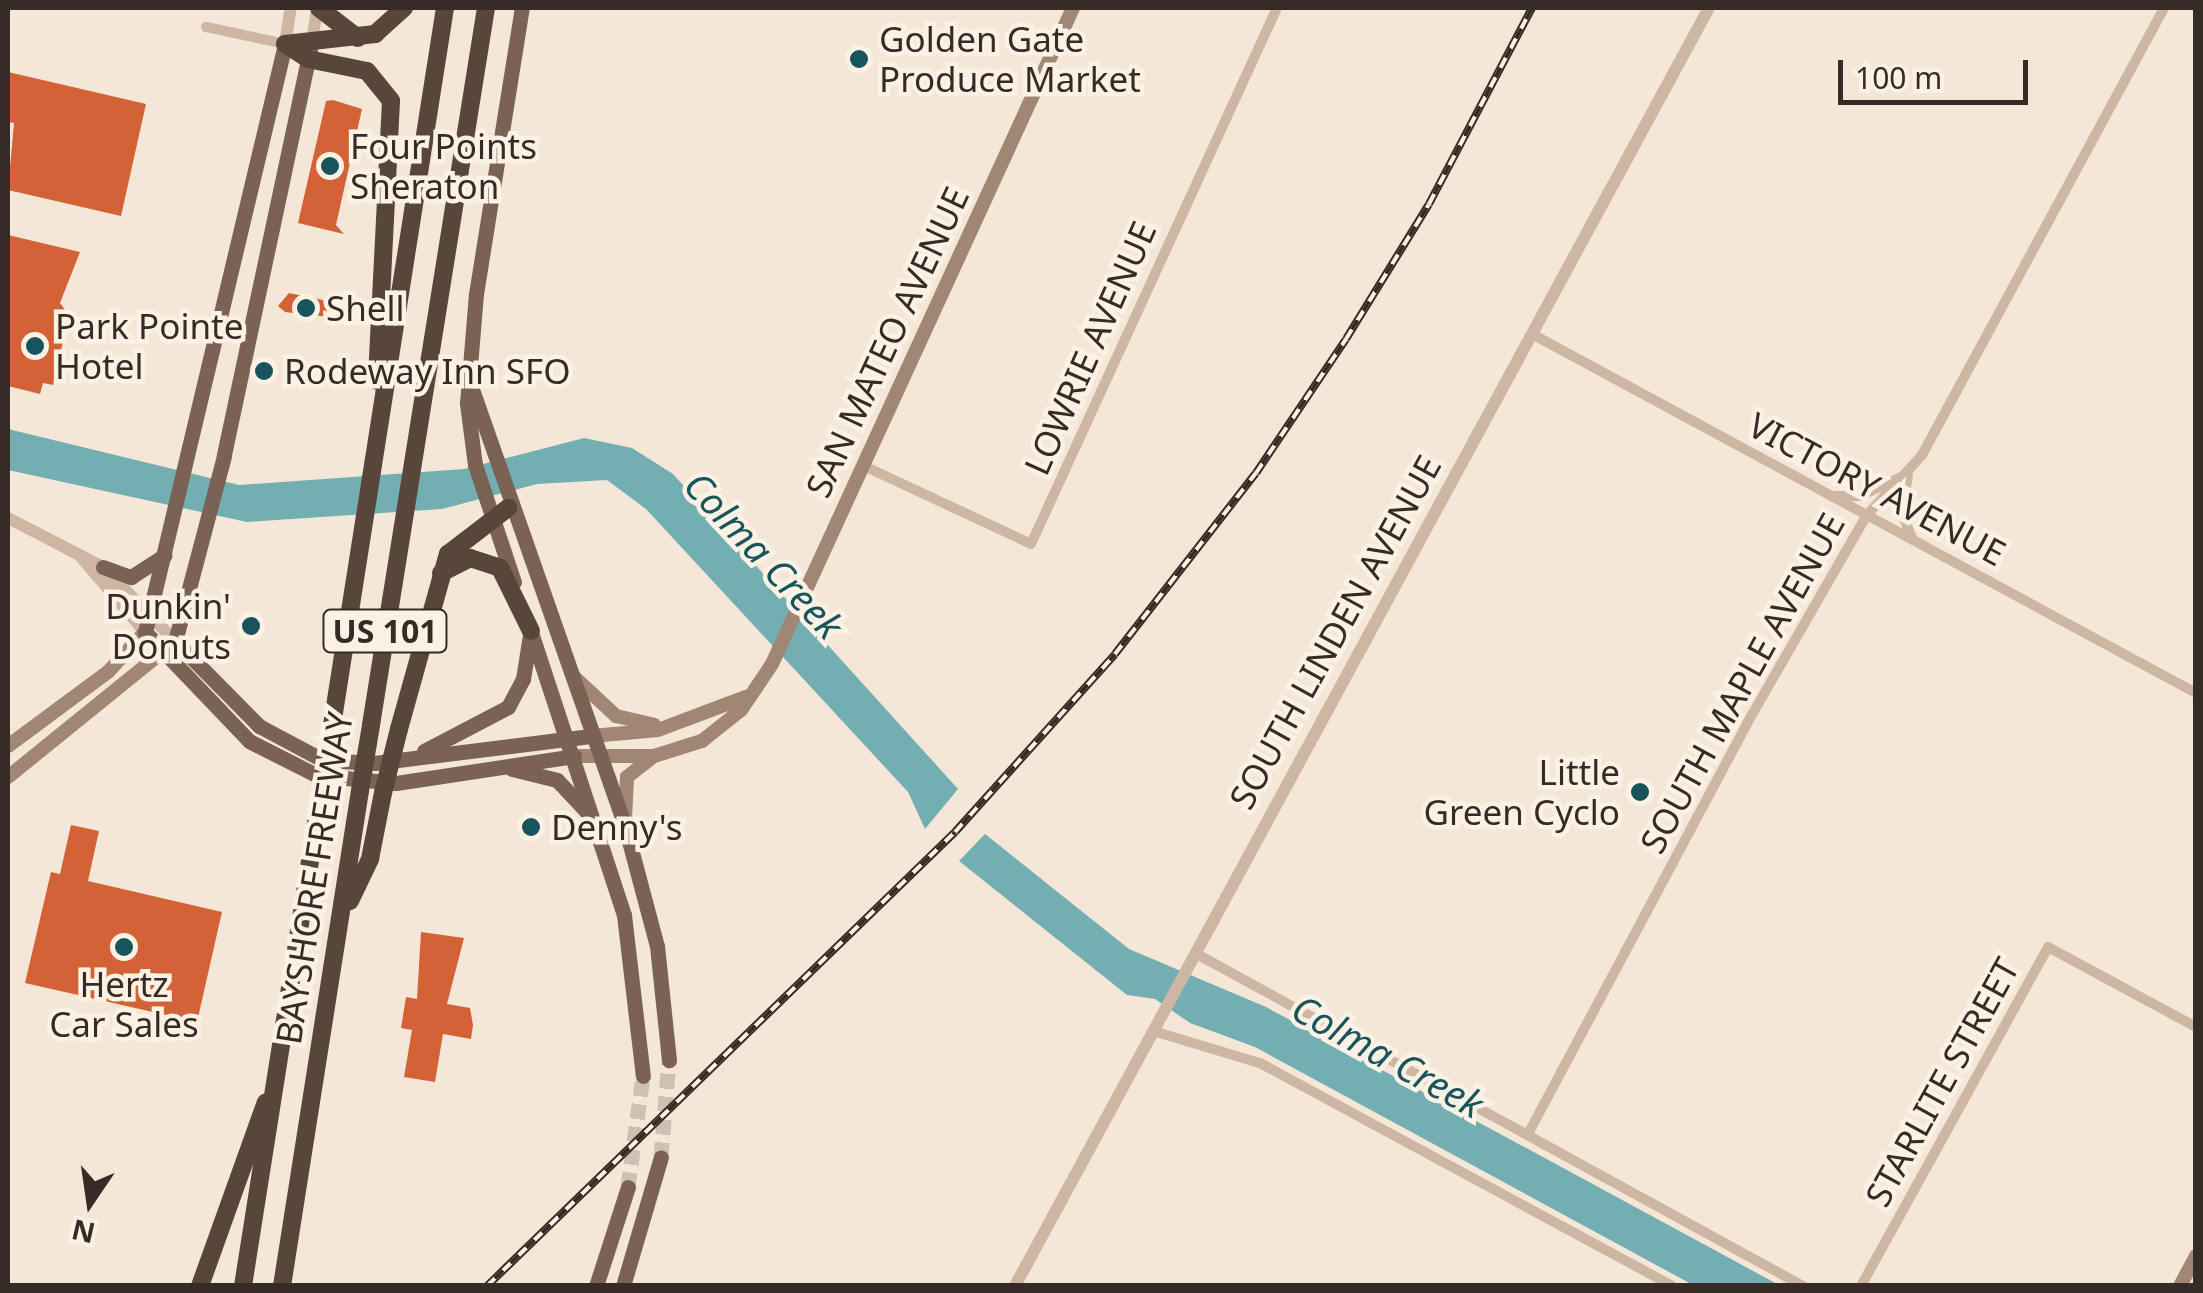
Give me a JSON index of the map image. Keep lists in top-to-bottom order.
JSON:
{
  "streets": {
    "highway": ["US 101", "BAYSHORE FREEWAY"],
    "main road": ["SAN MATEO AVENUE"],
    "street": [
      "LOWRIE AVENUE",
      "VICTORY AVENUE",
      "SOUTH LINDEN AVENUE",
      "SOUTH MAPLE AVENUE",
      "STARLITE STREET"
    ]
  },
  "crossings": [
    ["SAN MATEO AVENUE", "LOWRIE AVENUE"],
    ["VICTORY AVENUE", "SOUTH LINDEN AVENUE"],
    ["VICTORY AVENUE", "SOUTH MAPLE AVENUE"]
  ],
  "water": ["Colma Creek"],
  "places": [
    "Golden Gate Produce Market",
    "Four Points Sheraton",
    "Shell",
    "Park Pointe Hotel",
    "Rodeway Inn SFO",
    "Dunkin' Donuts",
    "Little Green Cyclo",
    "Denny's",
    "Hertz Car Sales"
  ],
  "scale_bar": "100 m",
  "north": "bottom"
}
